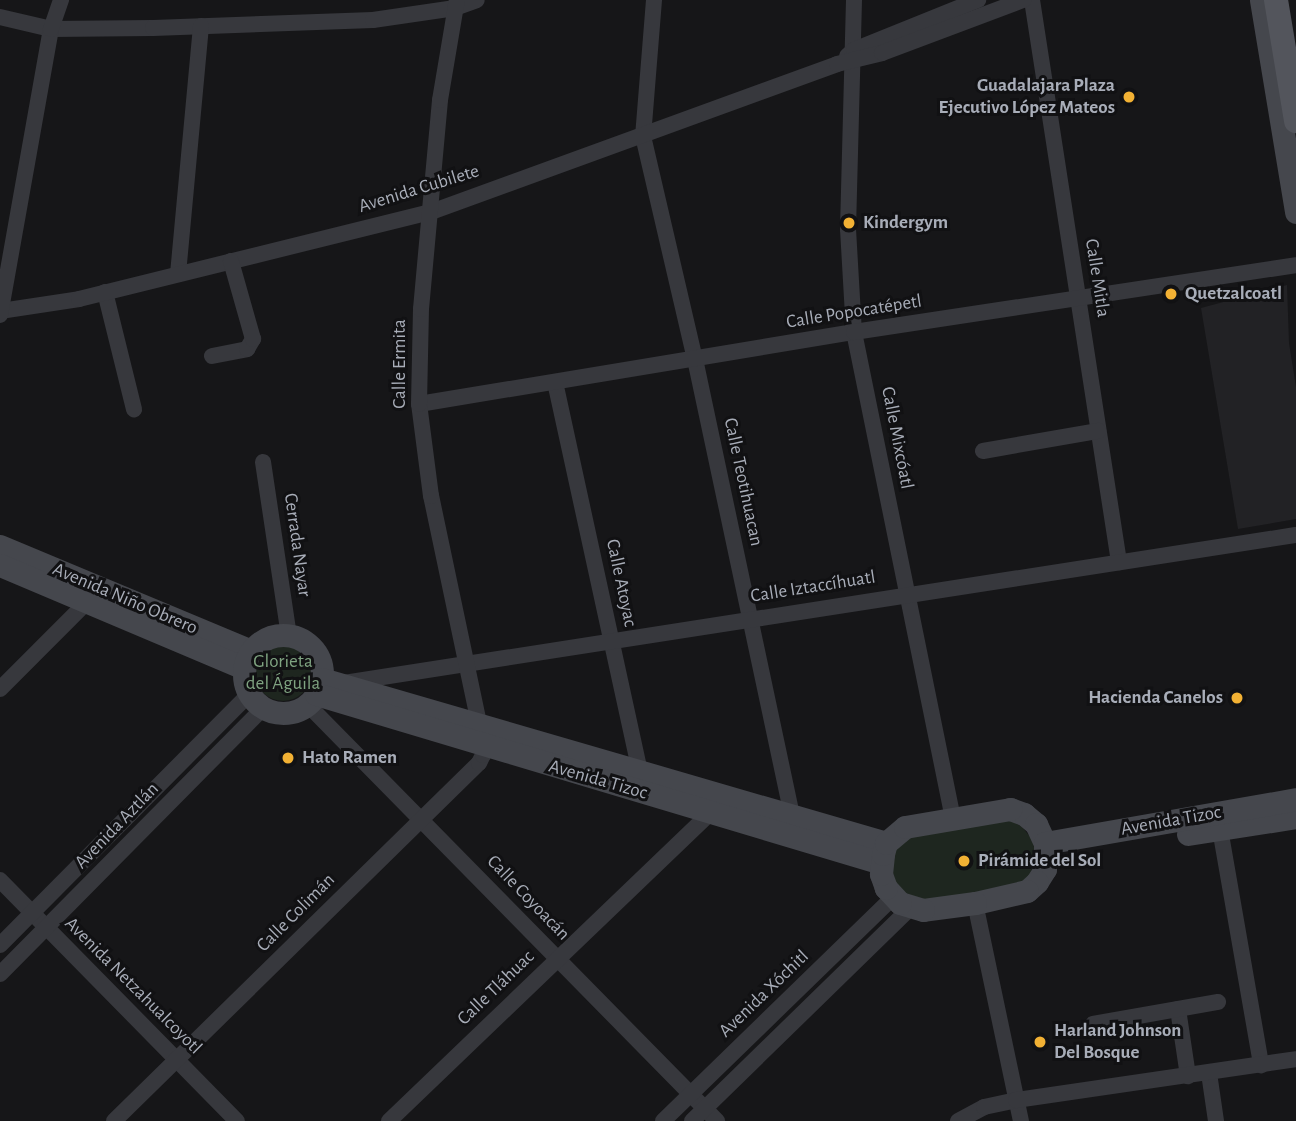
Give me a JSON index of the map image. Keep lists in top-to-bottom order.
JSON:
{
  "streets": {
    "main road": ["Avenida Niño Obrero", "Avenida Tizoc"],
    "street": [
      "Avenida Cubilete",
      "Calle Mitla",
      "Calle Popocatépetl",
      "Calle Ermita",
      "Calle Mixcóatl",
      "Calle Teotihuacan",
      "Cerrada Nayar",
      "Calle Atoyac",
      "Calle Iztaccíhuatl",
      "Avenida Aztlán",
      "Calle Coyoacán",
      "Calle Colimán",
      "Avenida Netzahualcoyotl",
      "Calle Tláhuac",
      "Avenida Xóchitl"
    ]
  },
  "crossings": [
    ["Avenida Cubilete", "Calle Ermita"],
    ["Avenida Cubilete", "Calle Mixcóatl"],
    ["Avenida Cubilete", "Calle Teotihuacan"],
    ["Calle Mitla", "Calle Popocatépetl"],
    ["Calle Mitla", "Calle Iztaccíhuatl"],
    ["Calle Popocatépetl", "Calle Ermita"],
    ["Calle Popocatépetl", "Calle Mixcóatl"],
    ["Calle Popocatépetl", "Calle Teotihuacan"],
    ["Calle Popocatépetl", "Calle Atoyac"],
    ["Calle Ermita", "Calle Iztaccíhuatl"],
    ["Calle Ermita", "Avenida Tizoc"],
    ["Calle Mixcóatl", "Calle Iztaccíhuatl"],
    ["Calle Teotihuacan", "Calle Iztaccíhuatl"],
    ["Calle Teotihuacan", "Avenida Tizoc"],
    ["Cerrada Nayar", "Calle Iztaccíhuatl"],
    ["Cerrada Nayar", "Avenida Niño Obrero"],
    ["Cerrada Nayar", "Avenida Tizoc"],
    ["Cerrada Nayar", "Avenida Aztlán"],
    ["Cerrada Nayar", "Calle Coyoacán"],
    ["Calle Atoyac", "Calle Iztaccíhuatl"],
    ["Calle Atoyac", "Avenida Tizoc"],
    ["Calle Iztaccíhuatl", "Avenida Niño Obrero"],
    ["Calle Iztaccíhuatl", "Avenida Tizoc"],
    ["Calle Iztaccíhuatl", "Avenida Aztlán"],
    ["Calle Iztaccíhuatl", "Calle Coyoacán"],
    ["Avenida Niño Obrero", "Avenida Tizoc"],
    ["Avenida Niño Obrero", "Avenida Aztlán"],
    ["Avenida Niño Obrero", "Calle Coyoacán"],
    ["Avenida Tizoc", "Avenida Aztlán"],
    ["Avenida Tizoc", "Calle Coyoacán"],
    ["Avenida Tizoc", "Calle Colimán"],
    ["Avenida Tizoc", "Calle Tláhuac"],
    ["Avenida Aztlán", "Calle Coyoacán"],
    ["Avenida Aztlán", "Avenida Netzahualcoyotl"],
    ["Calle Coyoacán", "Calle Colimán"],
    ["Calle Coyoacán", "Calle Tláhuac"],
    ["Calle Coyoacán", "Avenida Xóchitl"],
    ["Calle Colimán", "Avenida Netzahualcoyotl"]
  ],
  "parks": ["Glorieta del Águila"],
  "places": [
    "Guadalajara Plaza Ejecutivo López Mateos",
    "Kindergym",
    "Quetzalcoatl",
    "Hacienda Canelos",
    "Hato Ramen",
    "Pirámide del Sol",
    "Harland Johnson Del Bosque"
  ]
}
